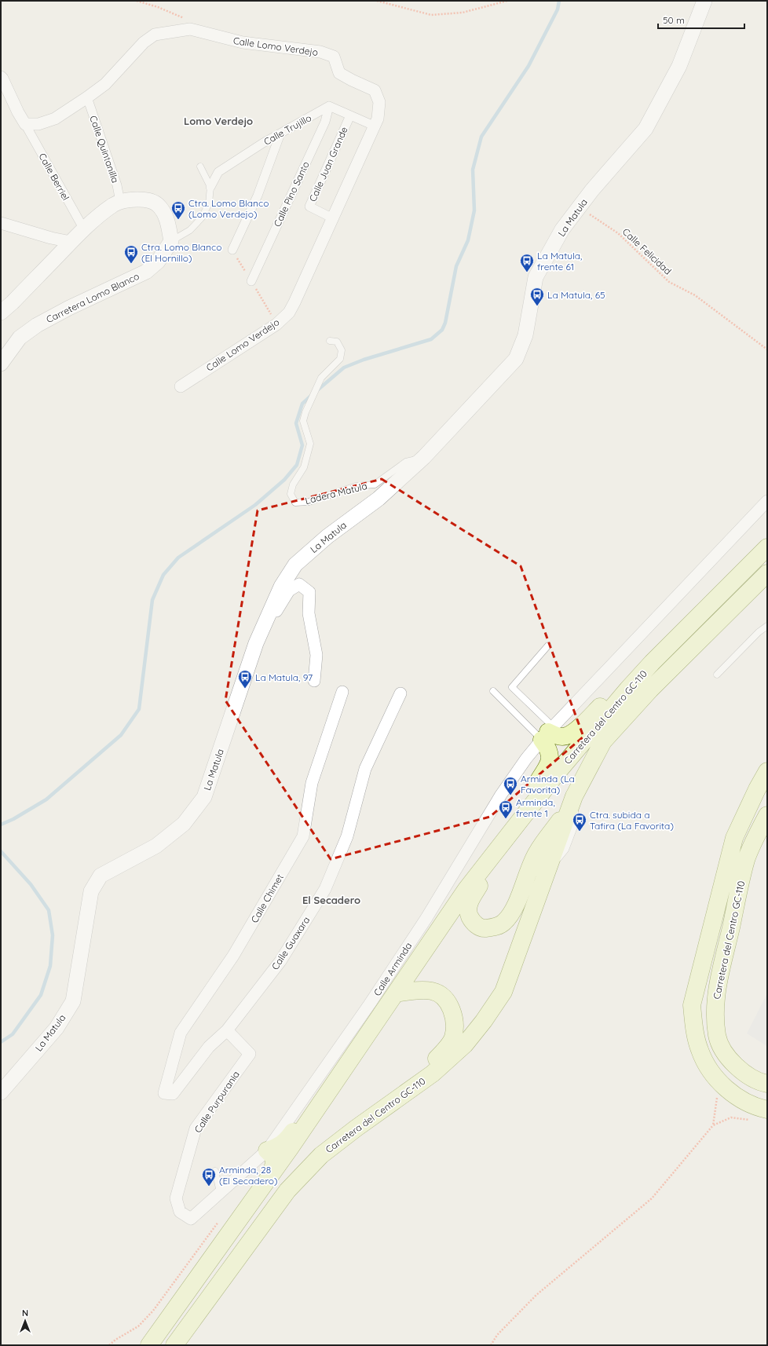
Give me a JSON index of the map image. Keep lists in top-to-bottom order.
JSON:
{
  "streets": {
    "main road": ["Carretera del Centro GC-110"],
    "street": [
      "Calle Lomo Verdejo",
      "Calle Trujillo",
      "Calle Quintanilla",
      "Calle Juan Grande",
      "Calle Berriel",
      "Calle Pino Santo",
      "La Matula",
      "Carretera Lomo Blanco",
      "Calle Chimet",
      "Calle Guaxara",
      "Calle Arminda",
      "Calle Purpurania"
    ],
    "lane": ["Ladera Matula"],
    "path": ["Calle Felicidad"]
  },
  "crossings": [
    ["Calle Lomo Verdejo", "Calle Quintanilla"],
    ["Calle Lomo Verdejo", "Calle Juan Grande"],
    ["Calle Lomo Verdejo", "Calle Berriel"],
    ["Calle Trujillo", "Calle Pino Santo"],
    ["Calle Trujillo", "Carretera Lomo Blanco"],
    ["La Matula", "Calle Felicidad"],
    ["La Matula", "Ladera Matula"],
    ["Calle Chimet", "Calle Guaxara"],
    ["Calle Guaxara", "Calle Purpurania"],
    ["Calle Arminda", "Calle Purpurania"]
  ],
  "districts": ["Lomo Verdejo", "El Secadero"],
  "places": {
    "bus stop": [
      "Ctra. Lomo Blanco (Lomo Verdejo)",
      "Ctra. Lomo Blanco (El Hornillo)",
      "La Matula, frente 61",
      "La Matula, 65",
      "La Matula, 97",
      "Arminda (La Favorita)",
      "Arminda, frente 1",
      "Ctra. subida a Tafira (La Favorita)",
      "Arminda, 28 (El Secadero)"
    ]
  },
  "scale_bar": "50 m",
  "north": "top"
}
